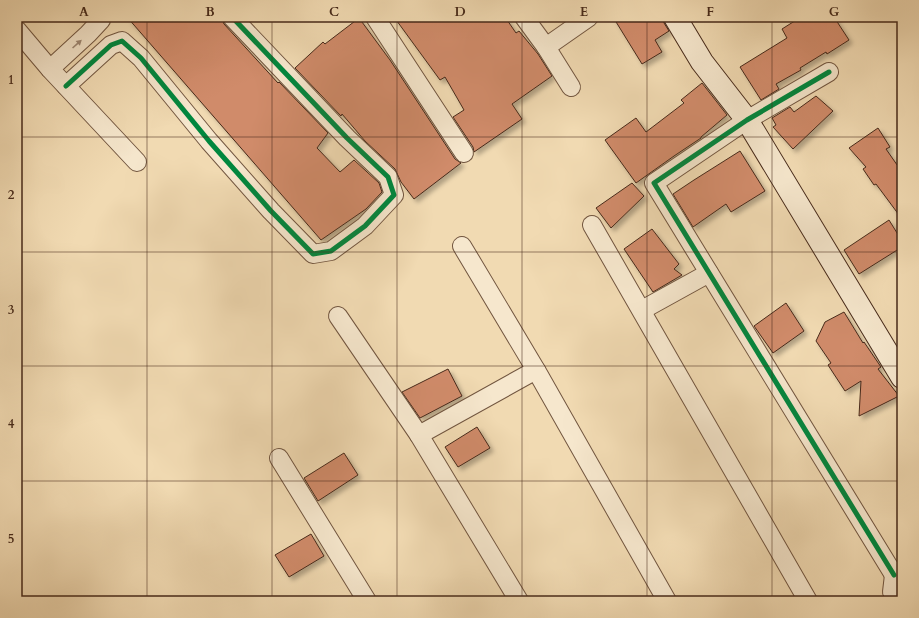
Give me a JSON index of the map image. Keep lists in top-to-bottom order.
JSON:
{
  "grid": {
    "columns": [
      "A",
      "B",
      "C",
      "D",
      "E",
      "F",
      "G"
    ],
    "rows": [
      "1",
      "2",
      "3",
      "4",
      "5"
    ]
  }
}
